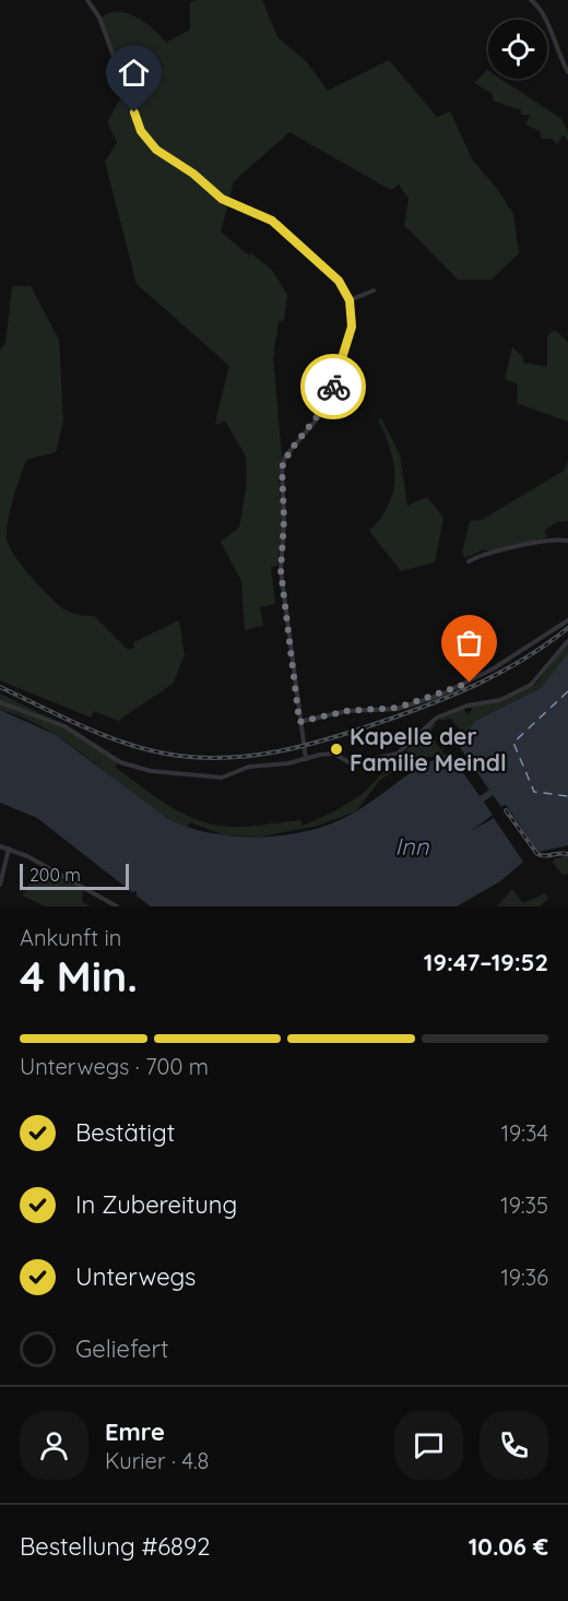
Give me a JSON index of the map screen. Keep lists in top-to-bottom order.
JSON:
{
  "water": ["Inn"],
  "places": ["Kapelle der Familie Meindl"],
  "scale_bar": "200 m",
  "page": {
    "scale": "200 m",
    "heading": ["4 Min.", "Ankunft in", "19:47–19:52"],
    "panel": [
      "Emre",
      "Kurier · 4.8",
      "Bestellung #6892",
      "10.06 €"
    ],
    "bar": "Unterwegs · 700 m",
    "list": [
      ["Bestätigt", "19:34"],
      ["In Zubereitung", "19:35"],
      ["Unterwegs", "19:36"],
      "Geliefert"
    ]
  }
}
